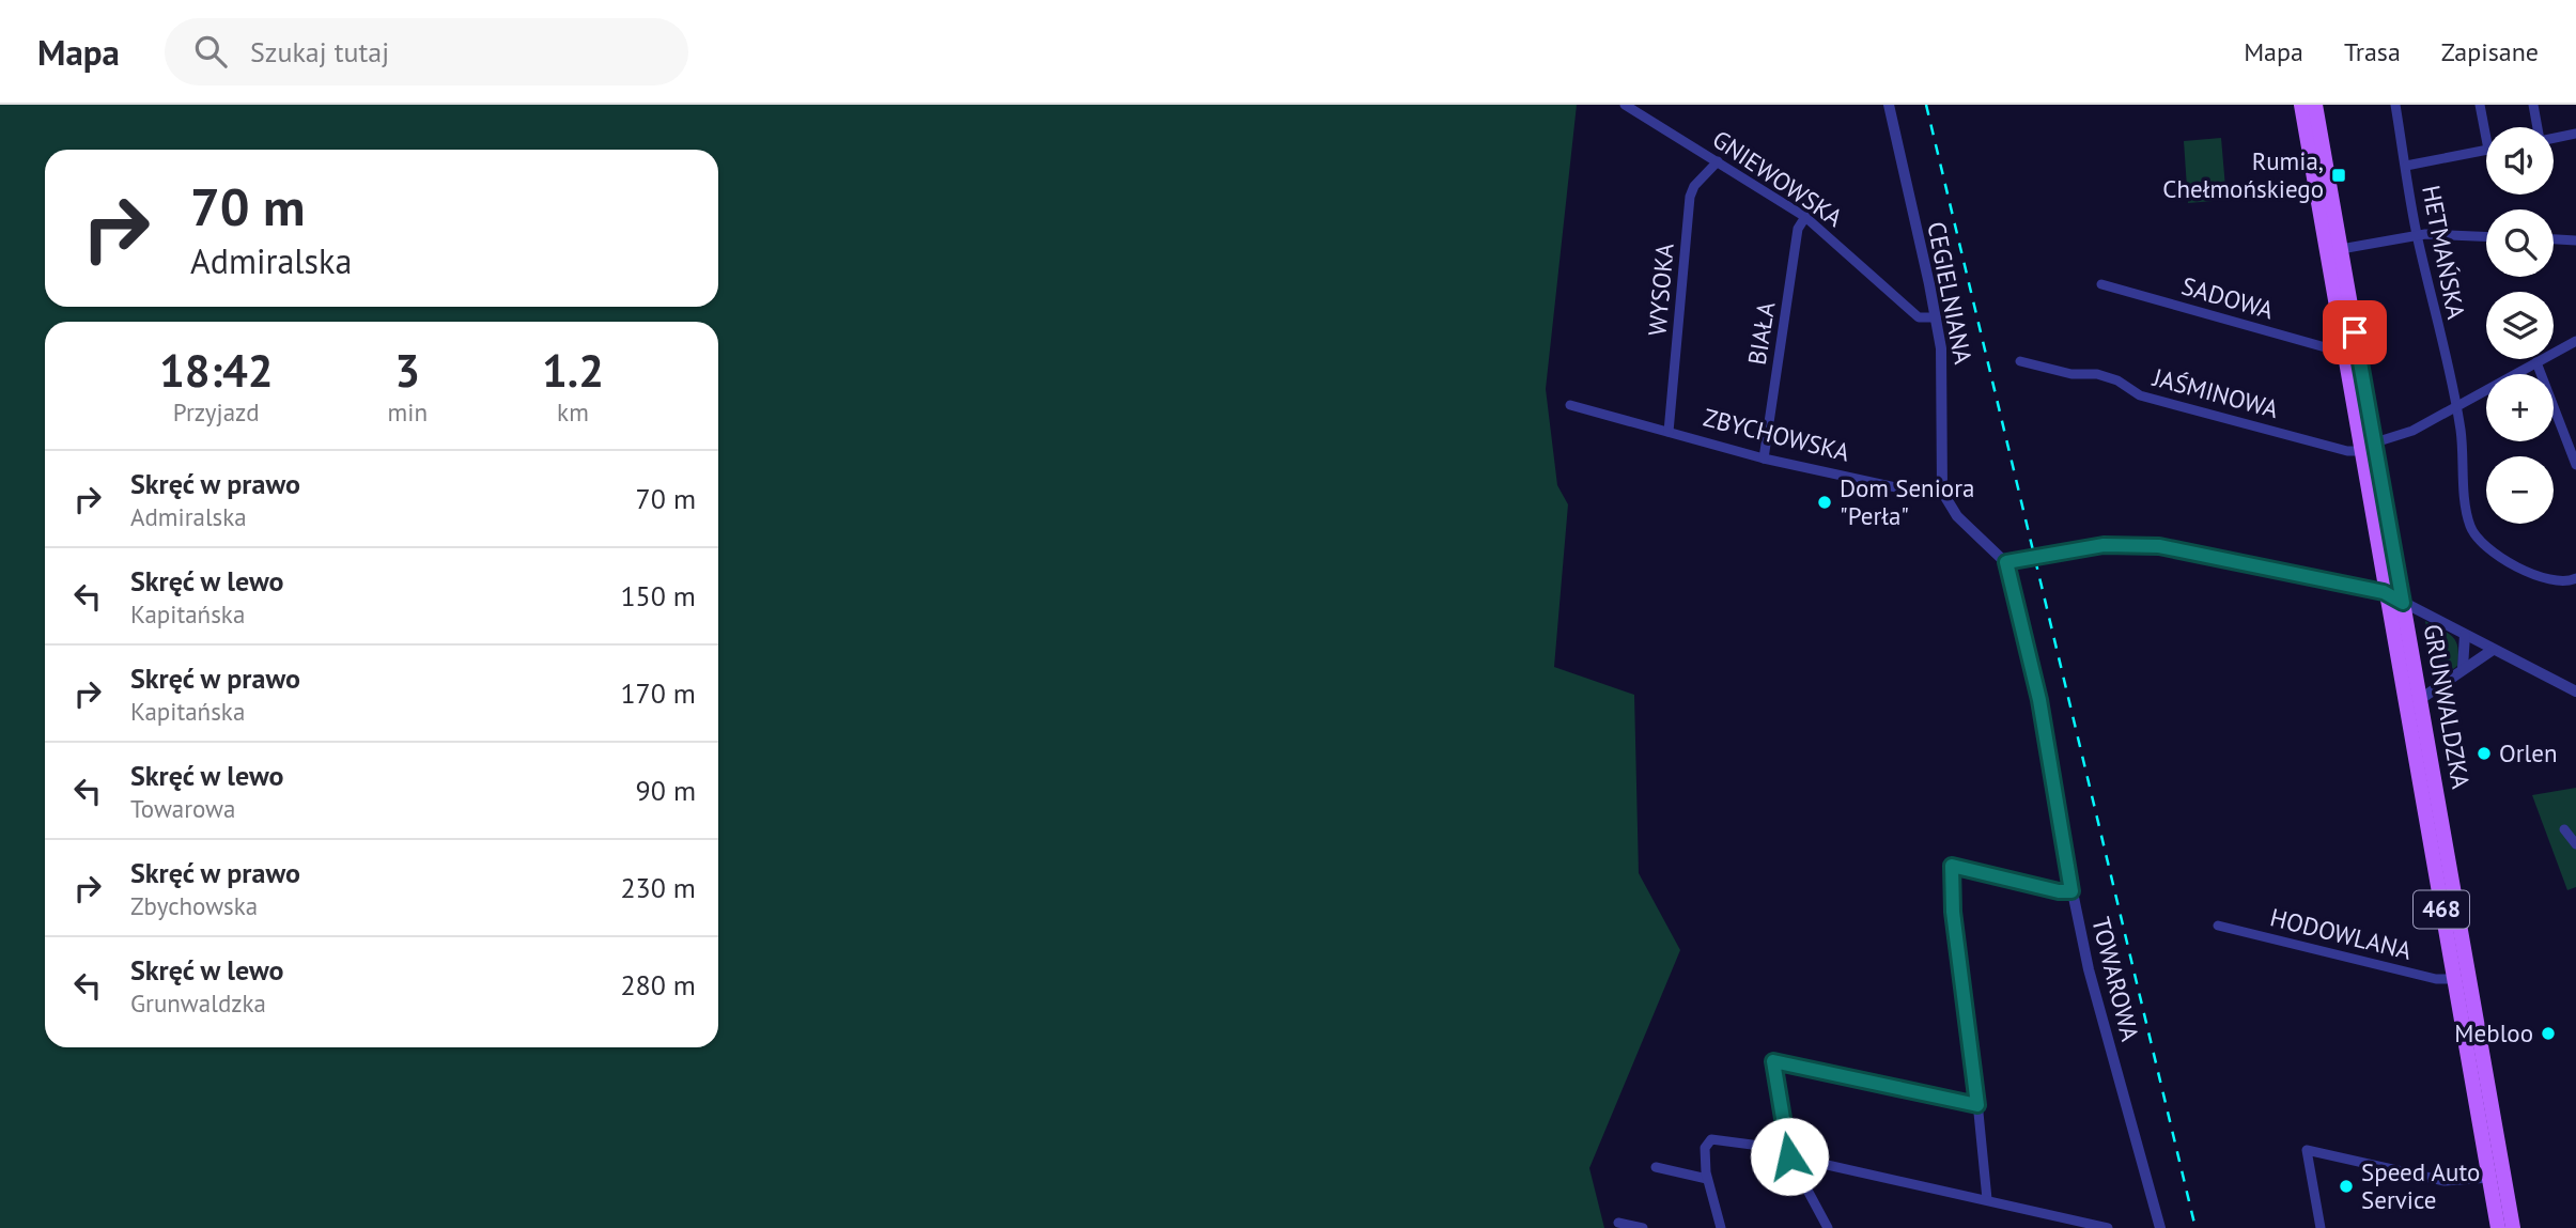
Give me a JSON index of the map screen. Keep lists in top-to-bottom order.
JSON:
{
  "streets": {
    "main road": ["GRUNWALDZKA", "468"],
    "street": [
      "GNIEWOWSKA",
      "HETMAŃSKA",
      "WYSOKA",
      "CEGIELNIANA",
      "SADOWA",
      "BIAŁA",
      "JAŚMINOWA",
      "ZBYCHOWSKA",
      "HODOWLANA",
      "TOWAROWA"
    ]
  },
  "crossings": [
    ["GNIEWOWSKA", "WYSOKA"],
    ["GNIEWOWSKA", "CEGIELNIANA"],
    ["GNIEWOWSKA", "BIAŁA"],
    ["WYSOKA", "ZBYCHOWSKA"],
    ["CEGIELNIANA", "ZBYCHOWSKA"],
    ["SADOWA", "GRUNWALDZKA"],
    ["BIAŁA", "ZBYCHOWSKA"],
    ["JAŚMINOWA", "GRUNWALDZKA"],
    ["GRUNWALDZKA", "HODOWLANA"]
  ],
  "places": {
    "transit": ["Rumia, Chełmońskiego"],
    "other": [
      "Dom Seniora \"Perła\"",
      "Orlen",
      "Mebloo",
      "Speed Auto Service"
    ]
  },
  "page": {
    "header": "Mapa",
    "search": "Szukaj tutaj",
    "nav": ["Mapa", "Trasa", "Zapisane"],
    "map_buttons": ["+", "−"],
    "turn": ["70 m", "Admiralska"],
    "eta": [
      "18:42",
      "Przyjazd",
      "3",
      "min",
      "1.2",
      "km"
    ],
    "list": [
      {
        "name": "Skręć w prawo",
        "note": "Admiralska",
        "value": "70 m"
      },
      {
        "name": "Skręć w lewo",
        "note": "Kapitańska",
        "value": "150 m"
      },
      {
        "name": "Skręć w prawo",
        "note": "Kapitańska",
        "value": "170 m"
      },
      {
        "name": "Skręć w lewo",
        "note": "Towarowa",
        "value": "90 m"
      },
      {
        "name": "Skręć w prawo",
        "note": "Zbychowska",
        "value": "230 m"
      },
      {
        "name": "Skręć w lewo",
        "note": "Grunwaldzka",
        "value": "280 m"
      }
    ]
  }
}
